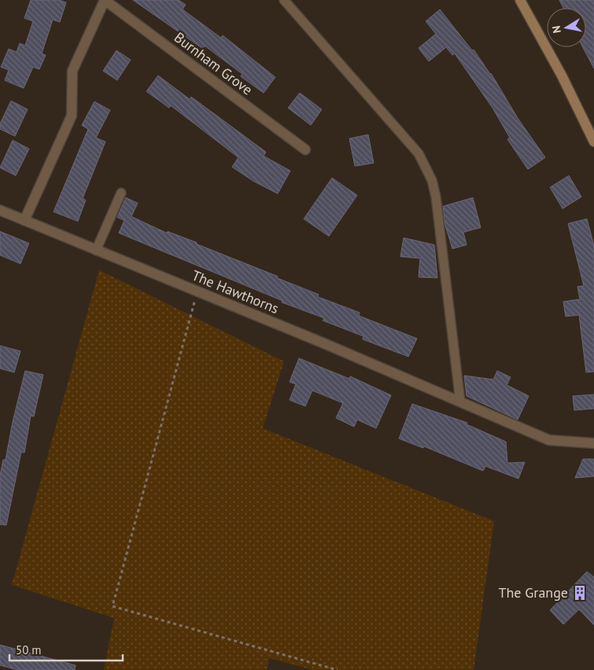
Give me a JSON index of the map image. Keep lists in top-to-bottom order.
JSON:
{
  "streets": {
    "street": ["Burnham Grove", "The Hawthorns"]
  },
  "places": {
    "building": ["The Grange"]
  },
  "scale_bar": "50 m",
  "north": "left"
}
